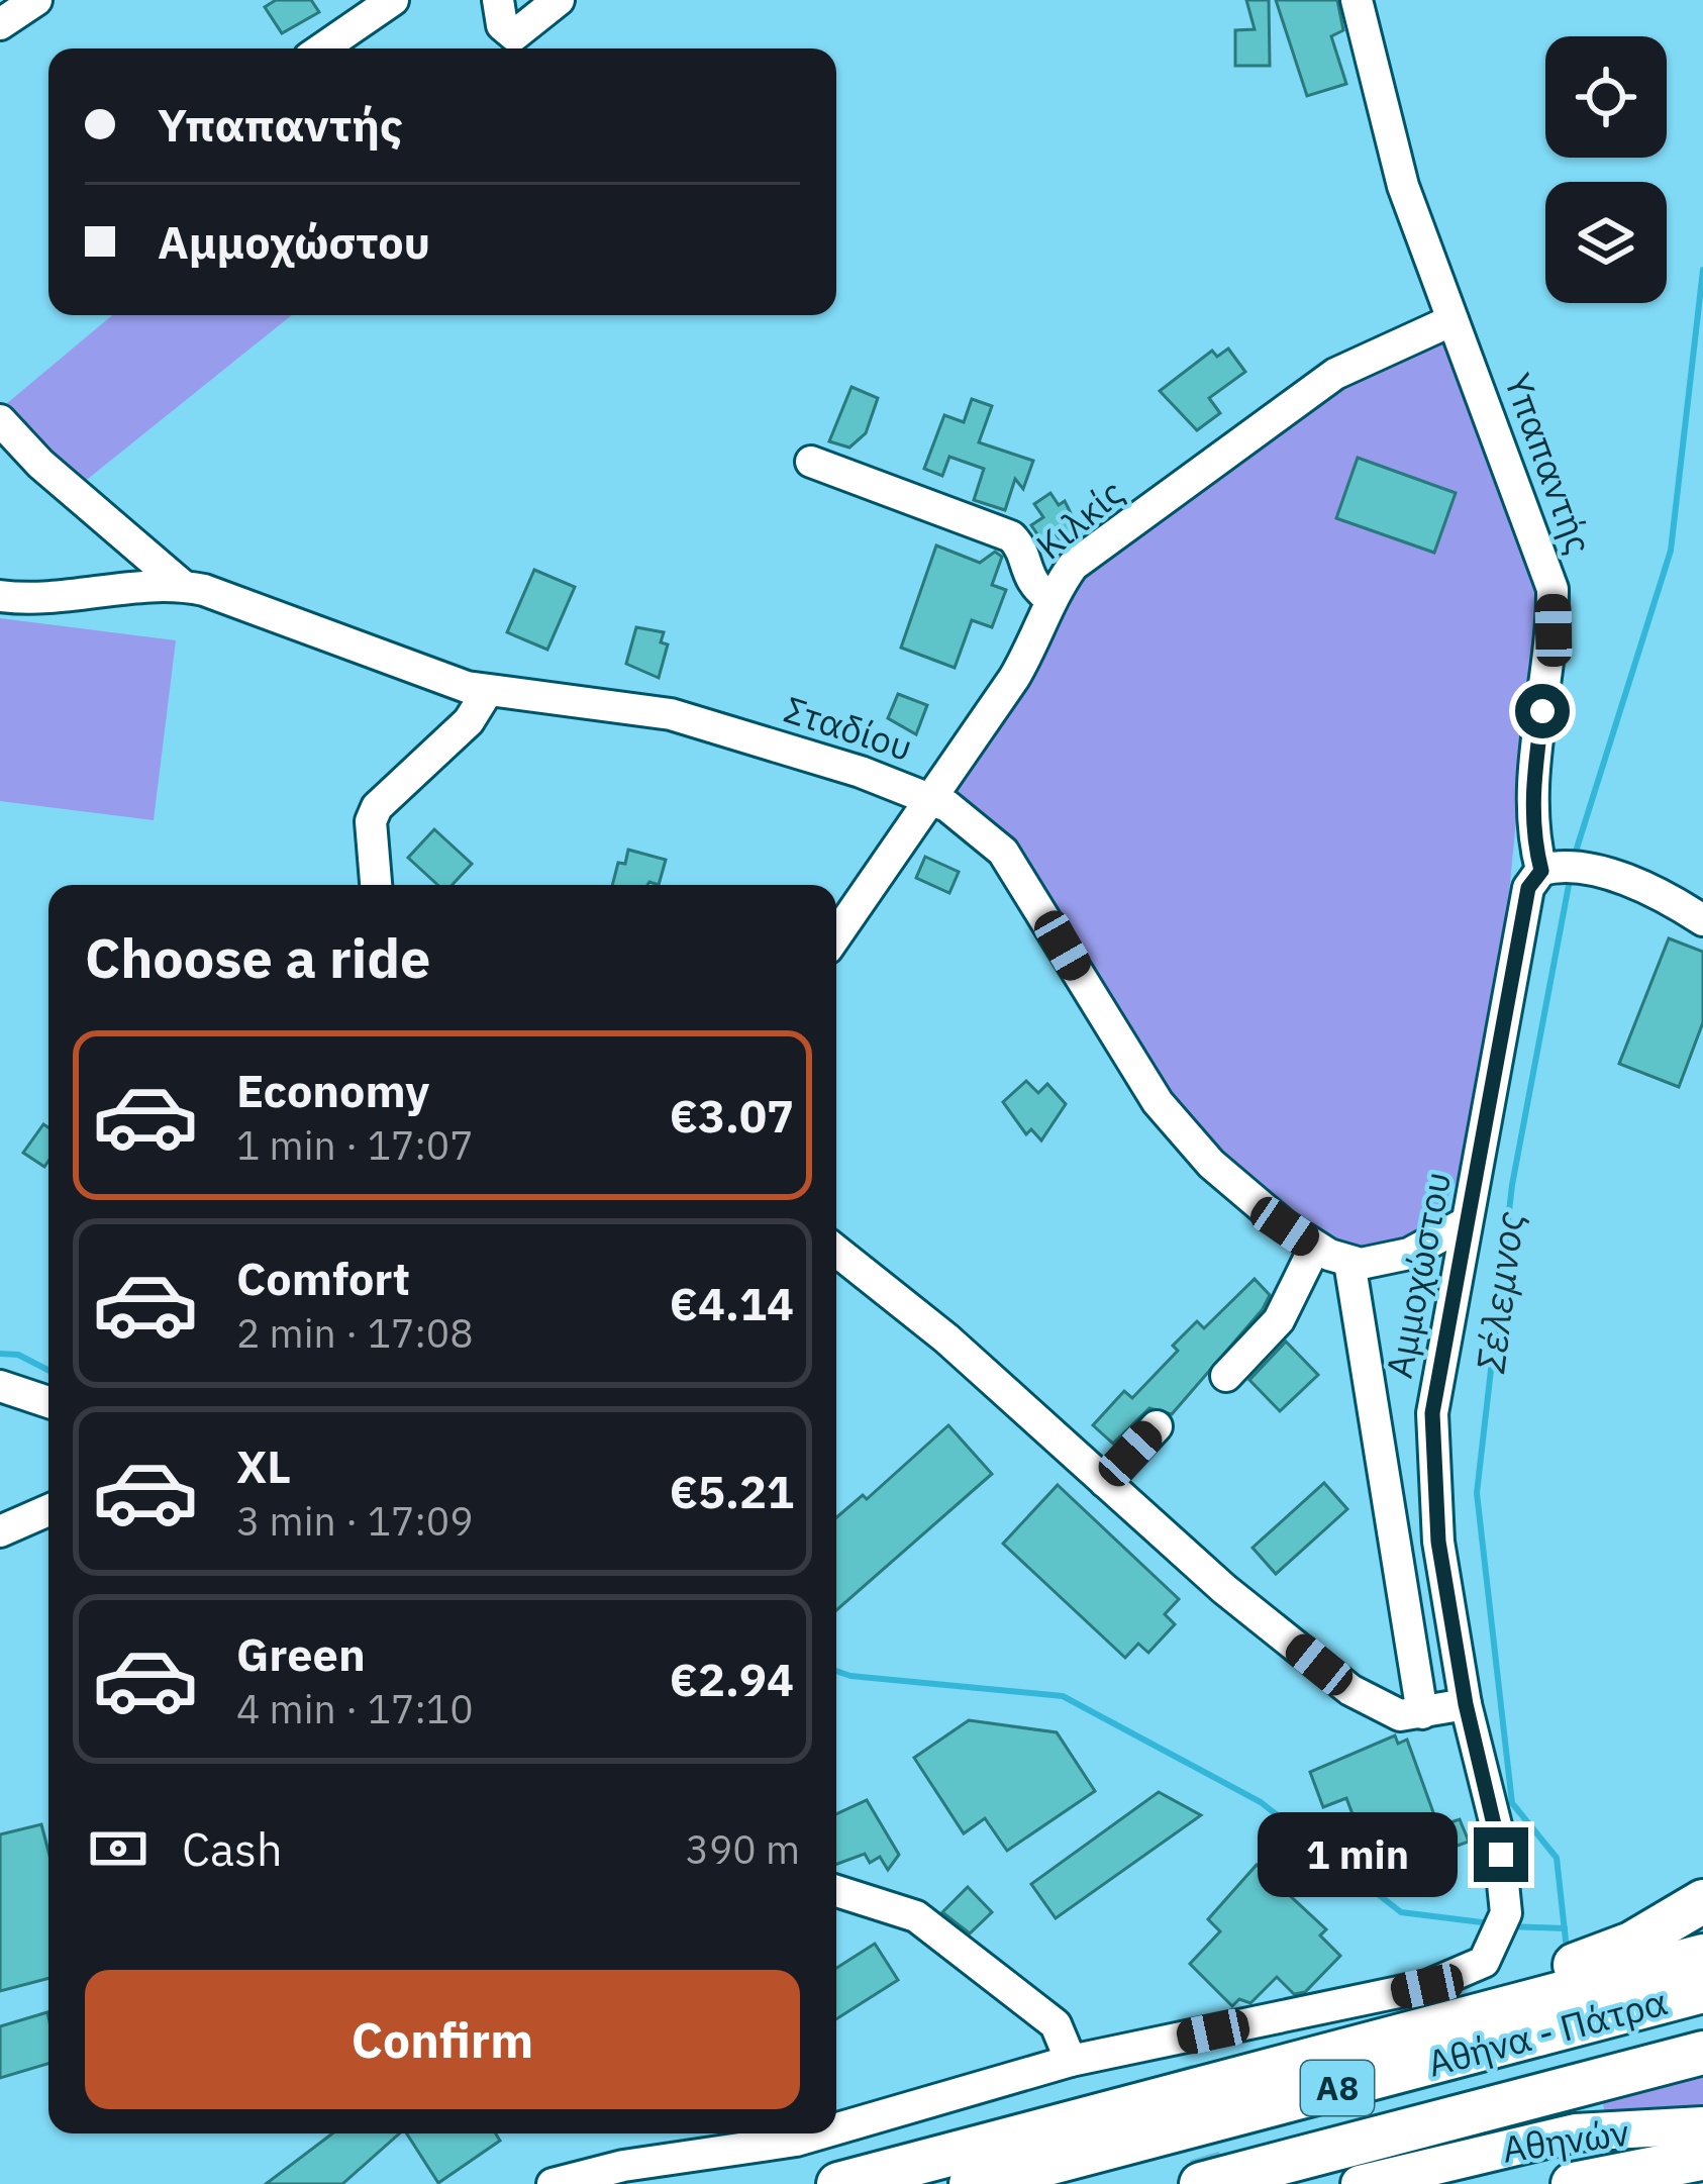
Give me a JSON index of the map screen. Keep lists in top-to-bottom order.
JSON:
{
  "streets": {
    "highway": ["Αθήνα - Πάτρα", "Α8"],
    "main road": ["Αθηνών"],
    "street": [
      "Υπαπαντής",
      "Κιλκίς",
      "Σταδίου",
      "Αμμοχώστου"
    ]
  },
  "crossings": [
    ["Υπαπαντής", "Κιλκίς"],
    ["Υπαπαντής", "Αμμοχώστου"],
    ["Κιλκίς", "Σταδίου"]
  ],
  "water": ["Σέλεμνος"],
  "page": {
    "banner": ["Υπαπαντής", "Αμμοχώστου"],
    "heading": "Choose a ride",
    "list": [
      {
        "name": "Economy",
        "note": "1 min · 17:07",
        "value": "€3.07"
      },
      {
        "name": "Comfort",
        "note": "2 min · 17:08",
        "value": "€4.14"
      },
      {
        "name": "XL",
        "note": "3 min · 17:09",
        "value": "€5.21"
      },
      {
        "name": "Green",
        "note": "4 min · 17:10",
        "value": "€2.94"
      }
    ],
    "pay": ["Cash", "390 m"],
    "bubble": "1 min",
    "buttons": "Confirm"
  }
}
